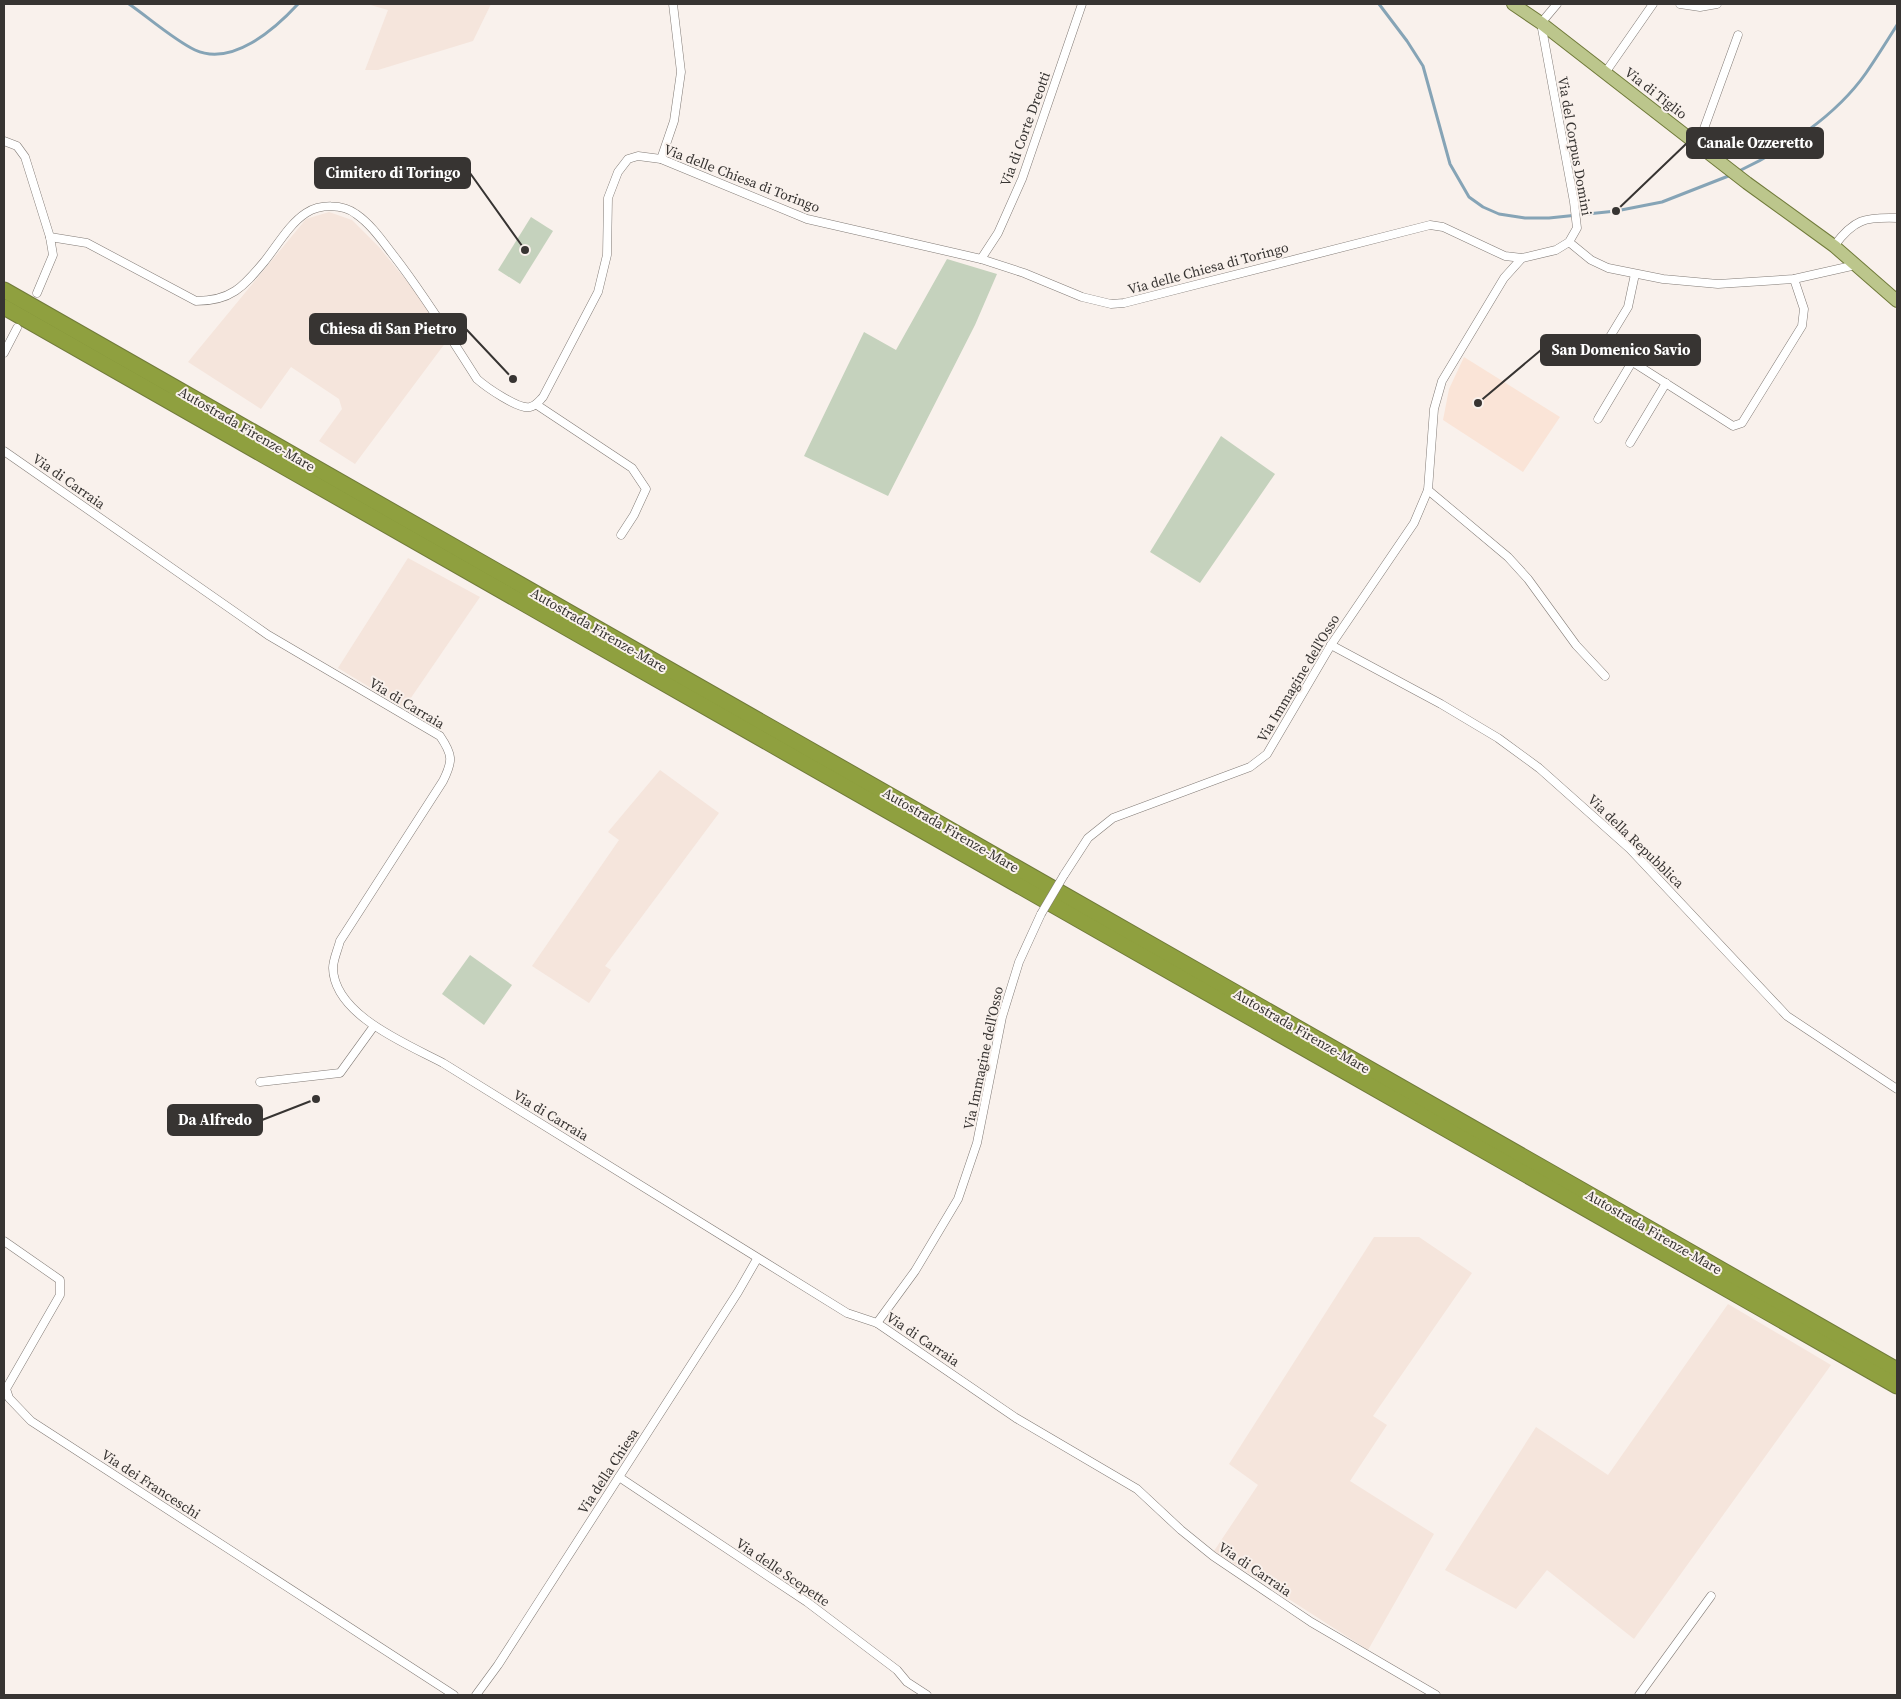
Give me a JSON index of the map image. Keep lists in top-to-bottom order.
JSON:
{
  "streets": {
    "highway": ["Autostrada Firenze-Mare"],
    "main road": ["Via di Tiglio"],
    "street": [
      "Via di Corte Dreotti",
      "Via del Corpus Domini",
      "Via delle Chiesa di Toringo",
      "Via di Carraia",
      "Via Immagine dell'Osso",
      "Via della Repubblica",
      "Via della Chiesa",
      "Via dei Franceschi",
      "Via delle Scepette"
    ]
  },
  "crossings": [
    ["Via di Tiglio", "Via del Corpus Domini"],
    ["Via di Corte Dreotti", "Via delle Chiesa di Toringo"],
    ["Via del Corpus Domini", "Via delle Chiesa di Toringo"],
    ["Via delle Chiesa di Toringo", "Via Immagine dell'Osso"],
    ["Via di Carraia", "Via Immagine dell'Osso"],
    ["Via di Carraia", "Via della Chiesa"],
    ["Via Immagine dell'Osso", "Via della Repubblica"],
    ["Via della Chiesa", "Via delle Scepette"]
  ],
  "places": [
    "Canale Ozzeretto",
    "Cimitero di Toringo",
    "Chiesa di San Pietro",
    "San Domenico Savio",
    "Da Alfredo"
  ]
}
